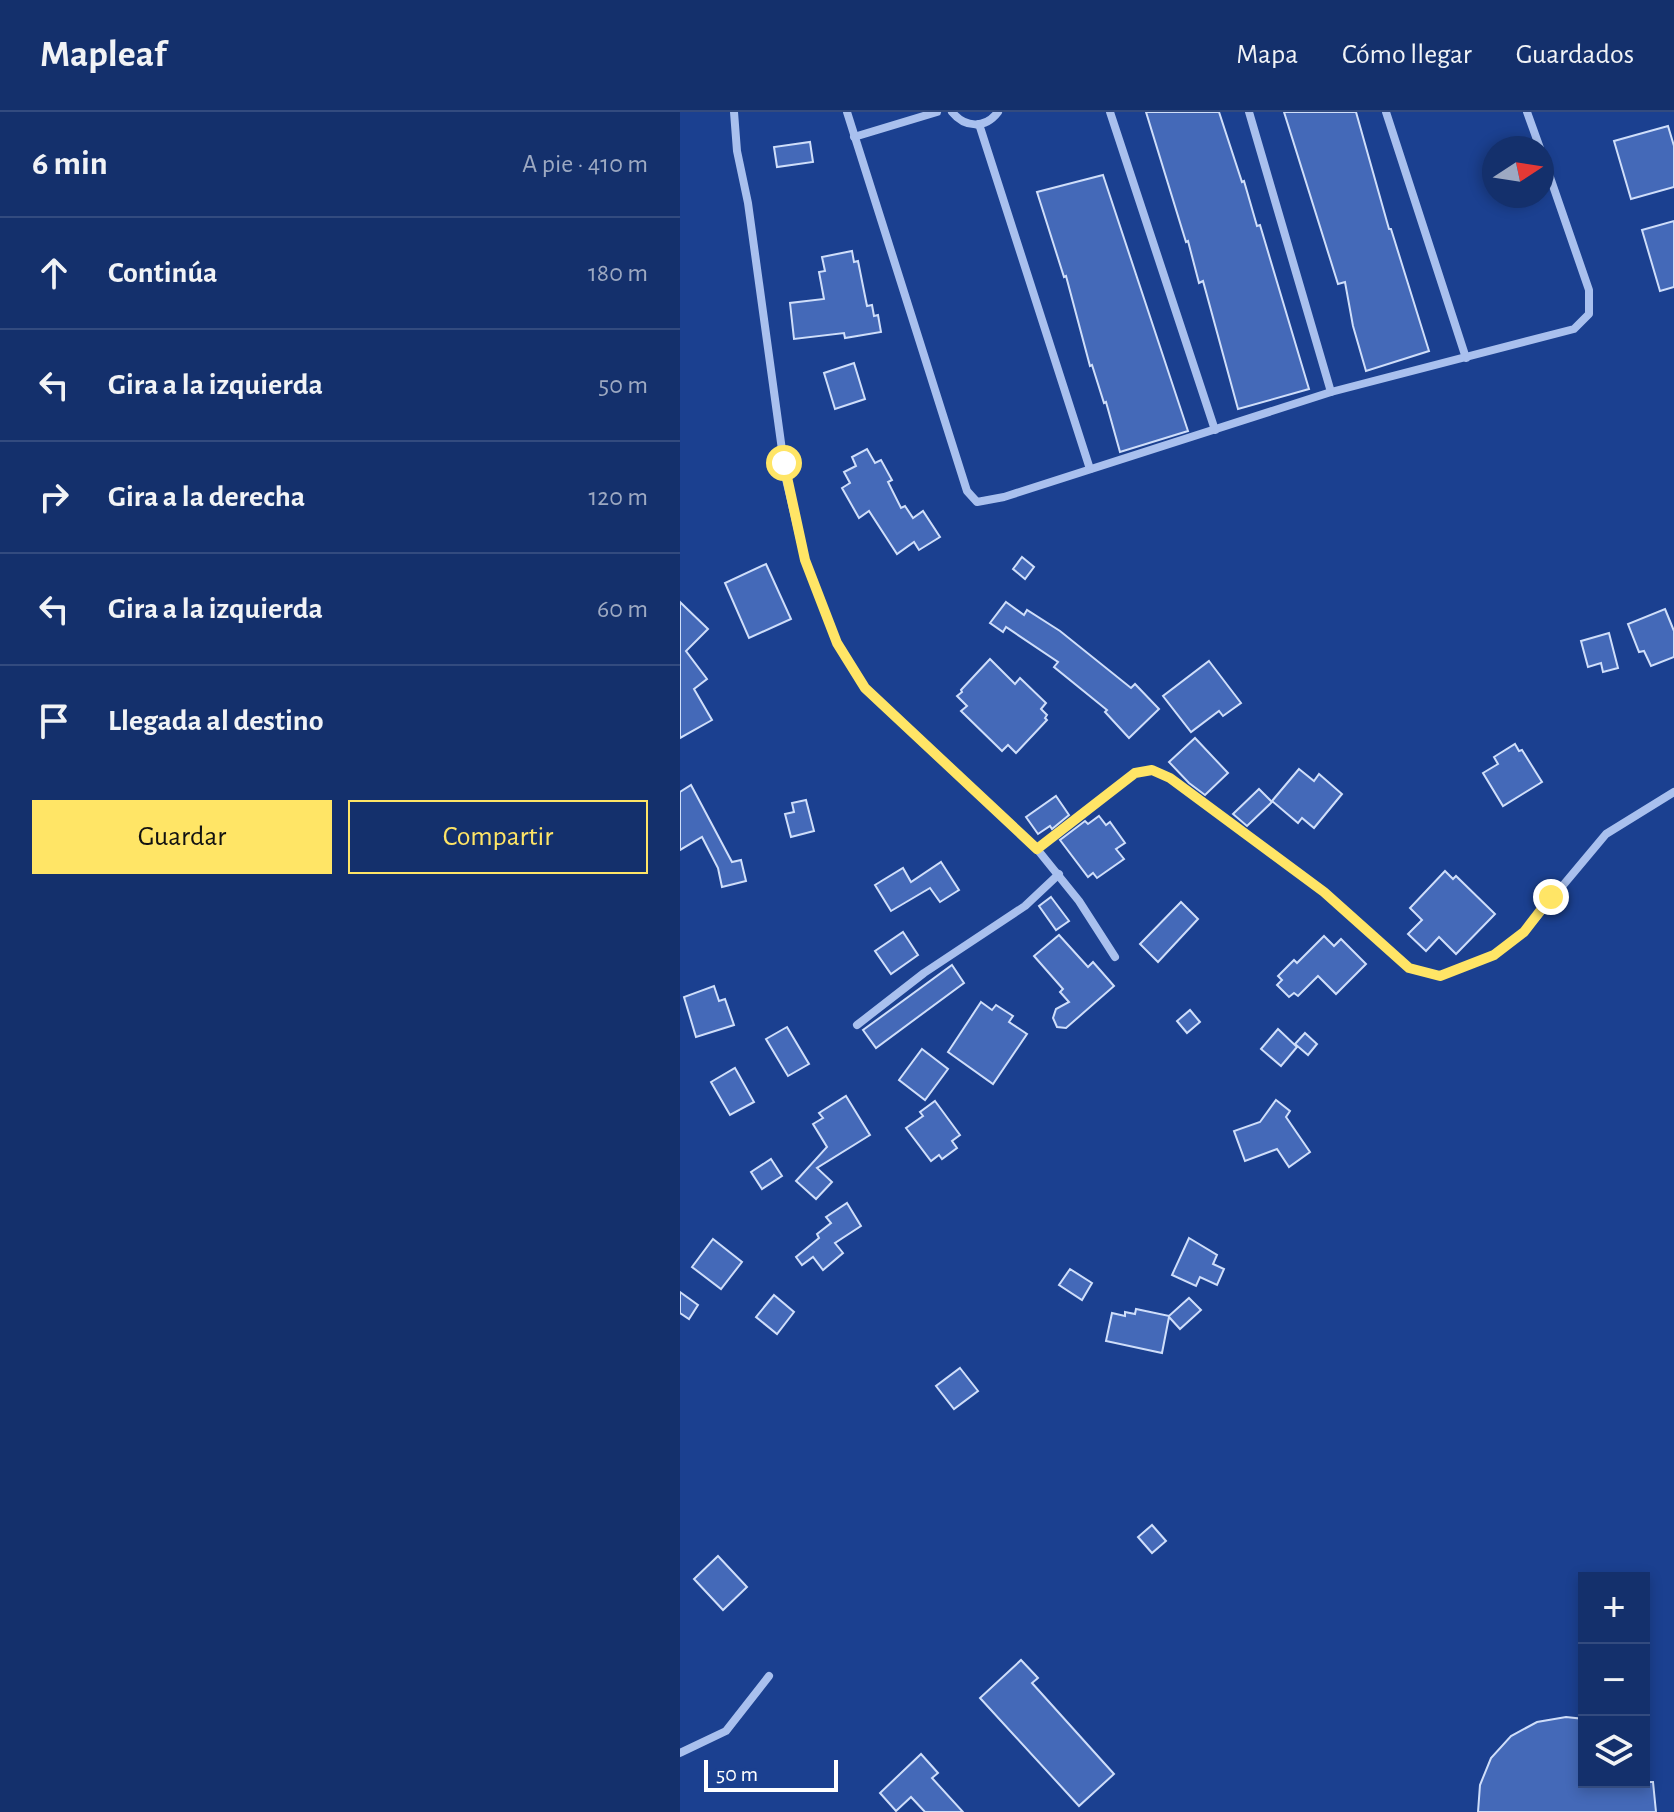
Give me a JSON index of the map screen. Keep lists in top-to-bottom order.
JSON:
{
  "scale_bar": "50 m",
  "north": "right",
  "page": {
    "header": "Mapleaf",
    "nav": ["Mapa", "Cómo llegar", "Guardados"],
    "heading": ["6 min", "A pie · 410 m"],
    "list": [
      ["Continúa", "180 m"],
      ["Gira a la izquierda", "50 m"],
      ["Gira a la derecha", "120 m"],
      ["Gira a la izquierda", "60 m"],
      "Llegada al destino"
    ],
    "buttons": ["Guardar", "Compartir"],
    "map_buttons": ["+", "−"],
    "scale": "50 m"
  }
}
